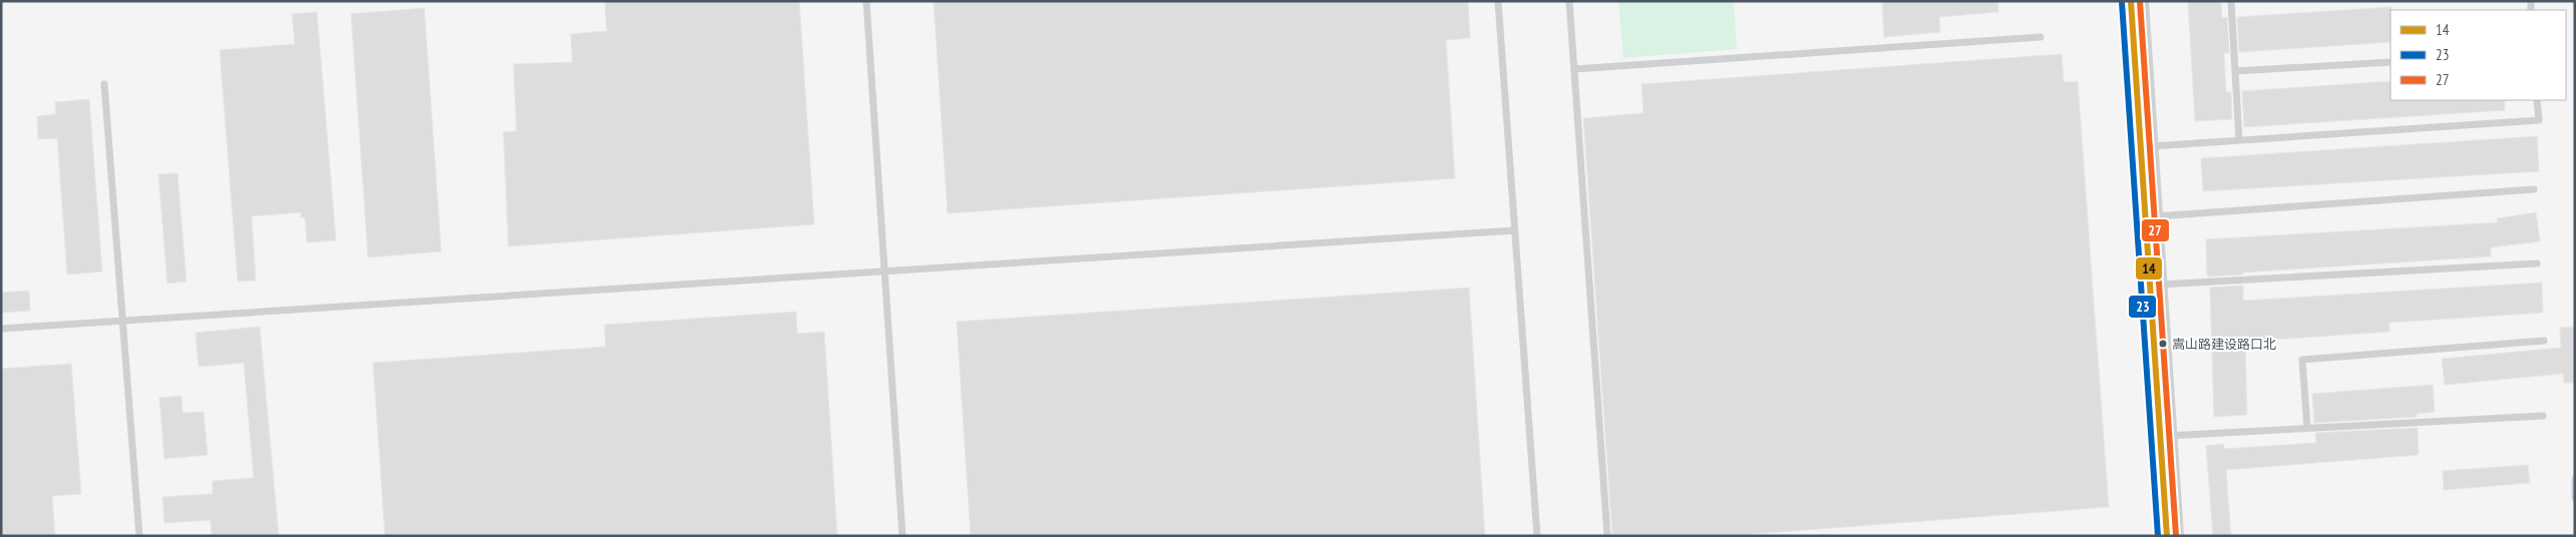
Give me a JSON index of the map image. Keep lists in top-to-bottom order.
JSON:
{
  "places": ["嵩山路建设路口北"],
  "lines": ["transit line 14", "transit line 27", "transit line 23"],
  "legend": ["14", "23", "27"]
}
